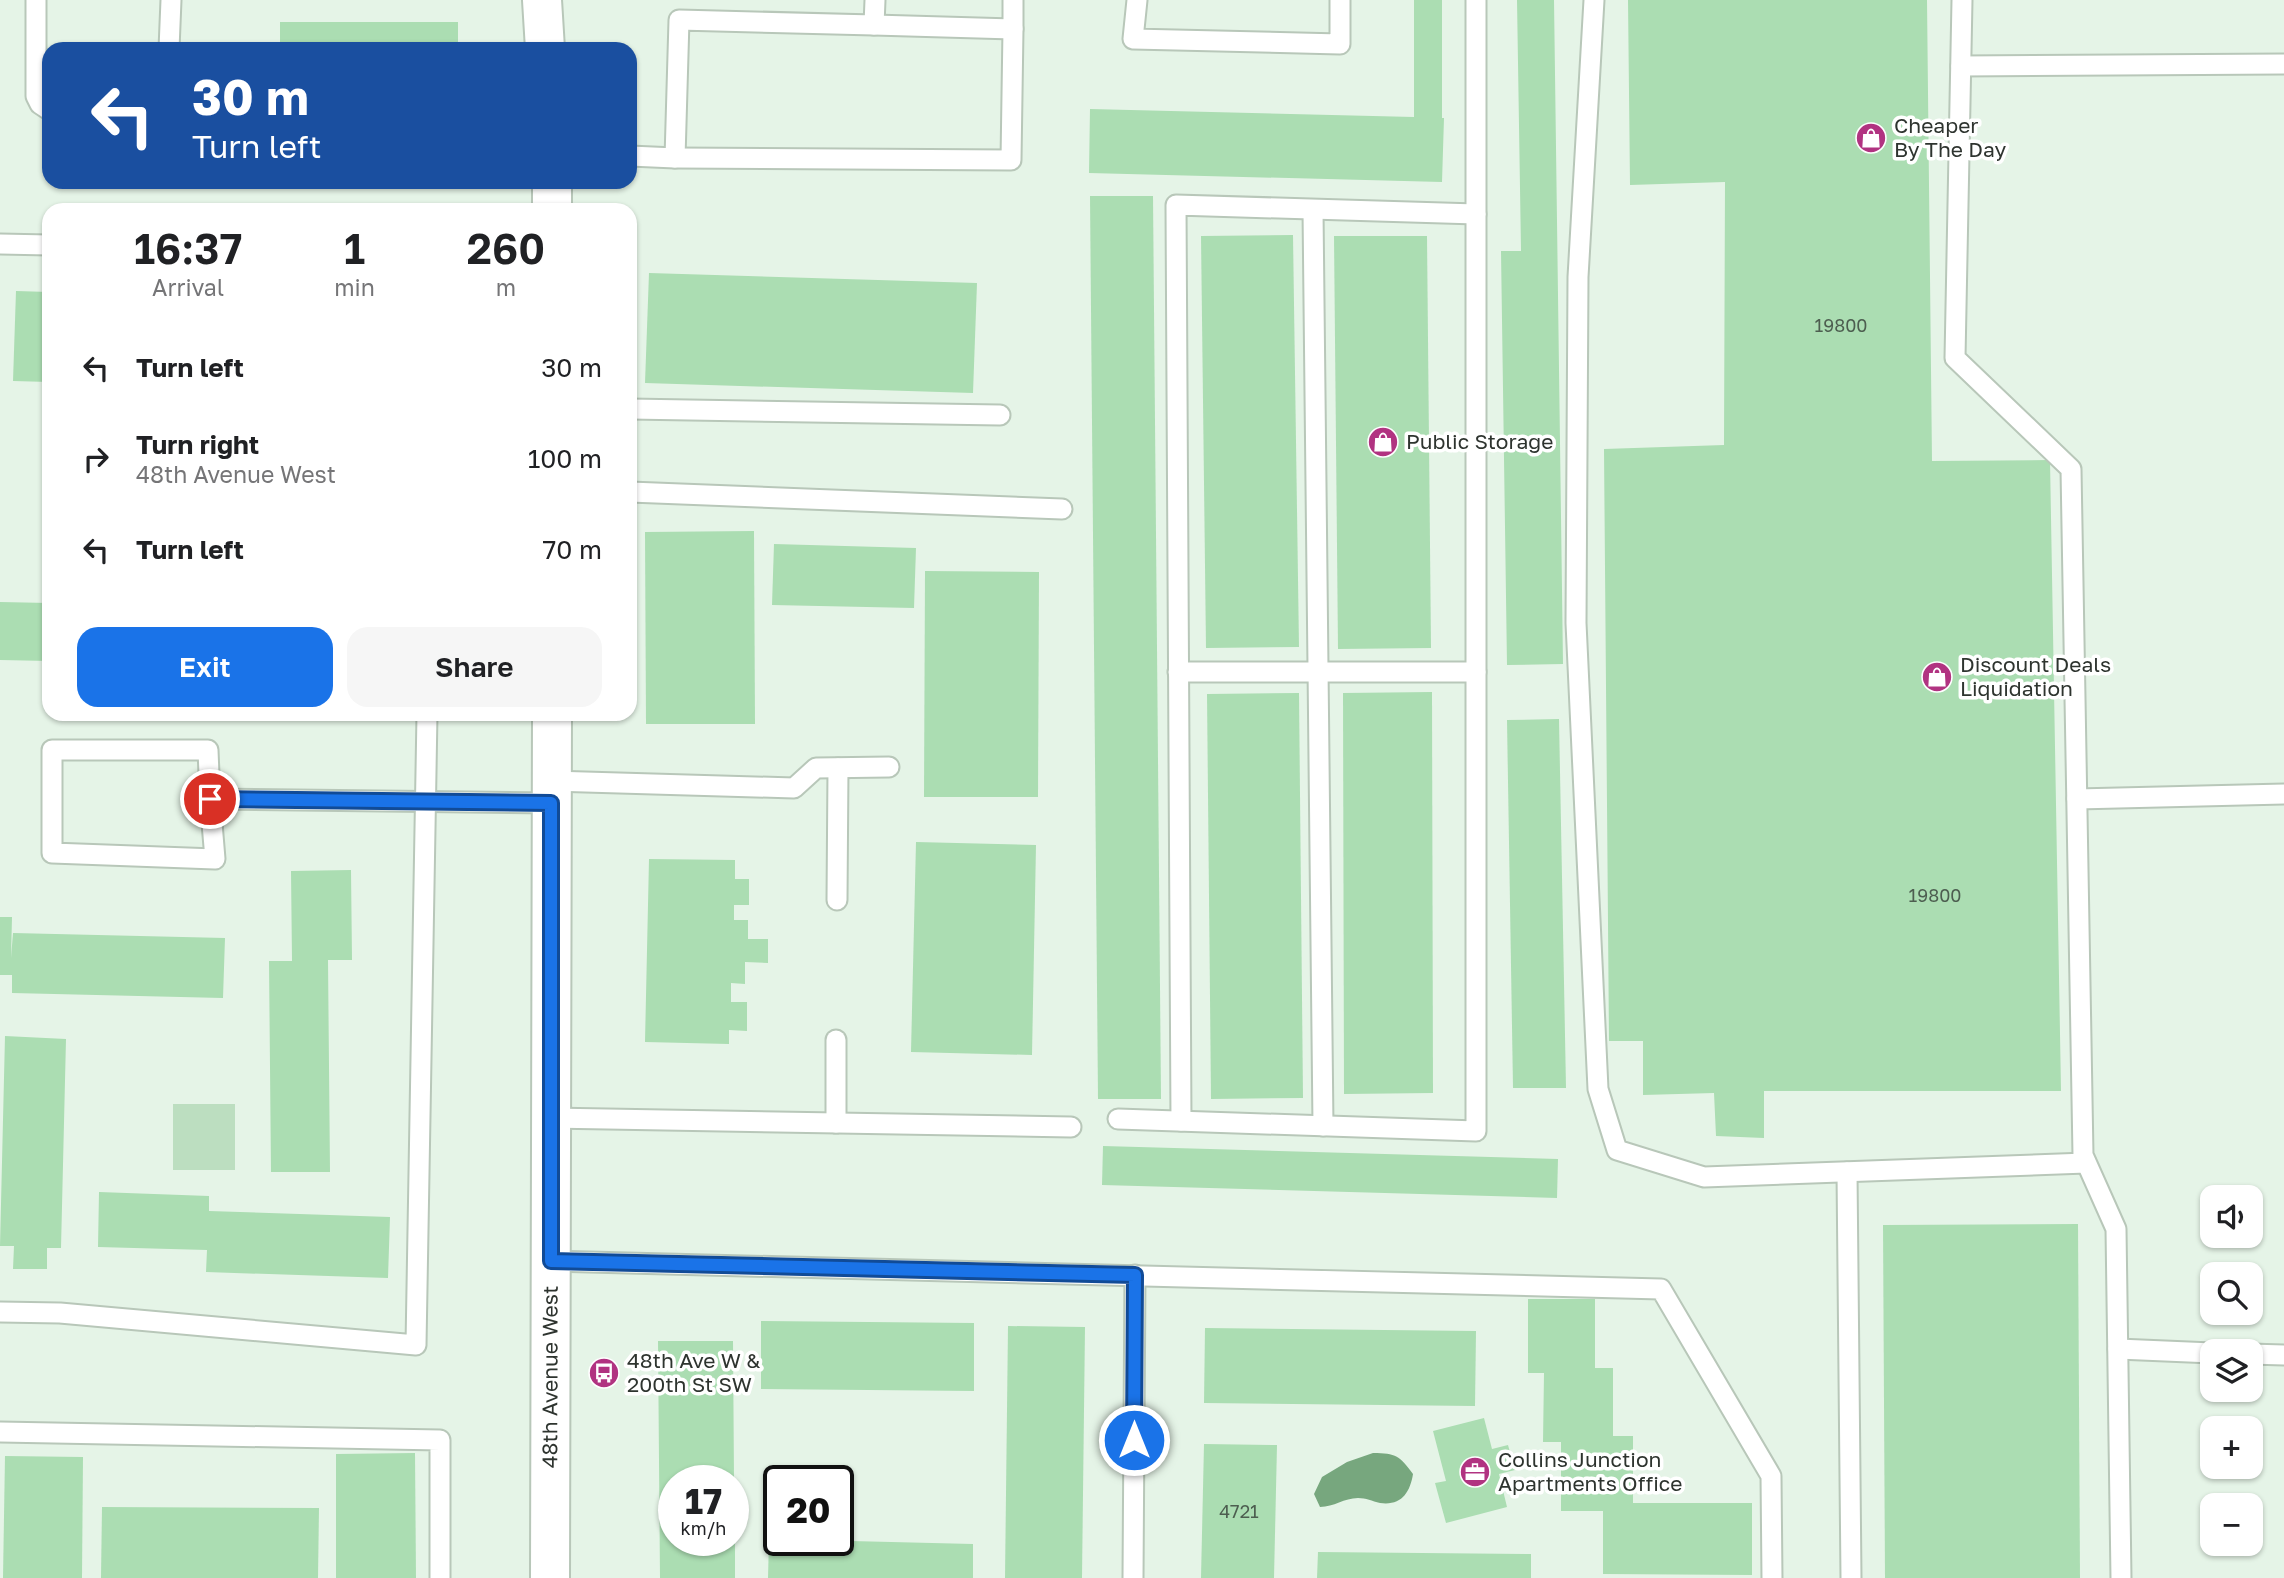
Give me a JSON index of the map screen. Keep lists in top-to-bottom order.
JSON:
{
  "streets": {
    "street": ["48th Avenue West"]
  },
  "places": {
    "shop": ["Cheaper By The Day", "Public Storage", "Discount Deals Liquidation"],
    "bus stop": ["48th Ave W & 200th St SW"],
    "office": ["Collins Junction Apartments Office"]
  },
  "house_numbers": ["19800", "19800", "4721"],
  "page": {
    "turn": ["30 m", "Turn left"],
    "eta": [
      "16:37",
      "Arrival",
      "1",
      "min",
      "260",
      "m"
    ],
    "list": [
      {
        "name": "Turn left",
        "value": "30 m"
      },
      {
        "name": "Turn right",
        "note": "48th Avenue West",
        "value": "100 m"
      },
      {
        "name": "Turn left",
        "value": "70 m"
      }
    ],
    "buttons": ["Exit", "Share"],
    "map_buttons": ["+", "−"],
    "speed": "17 km/h",
    "limit": "20"
  }
}
